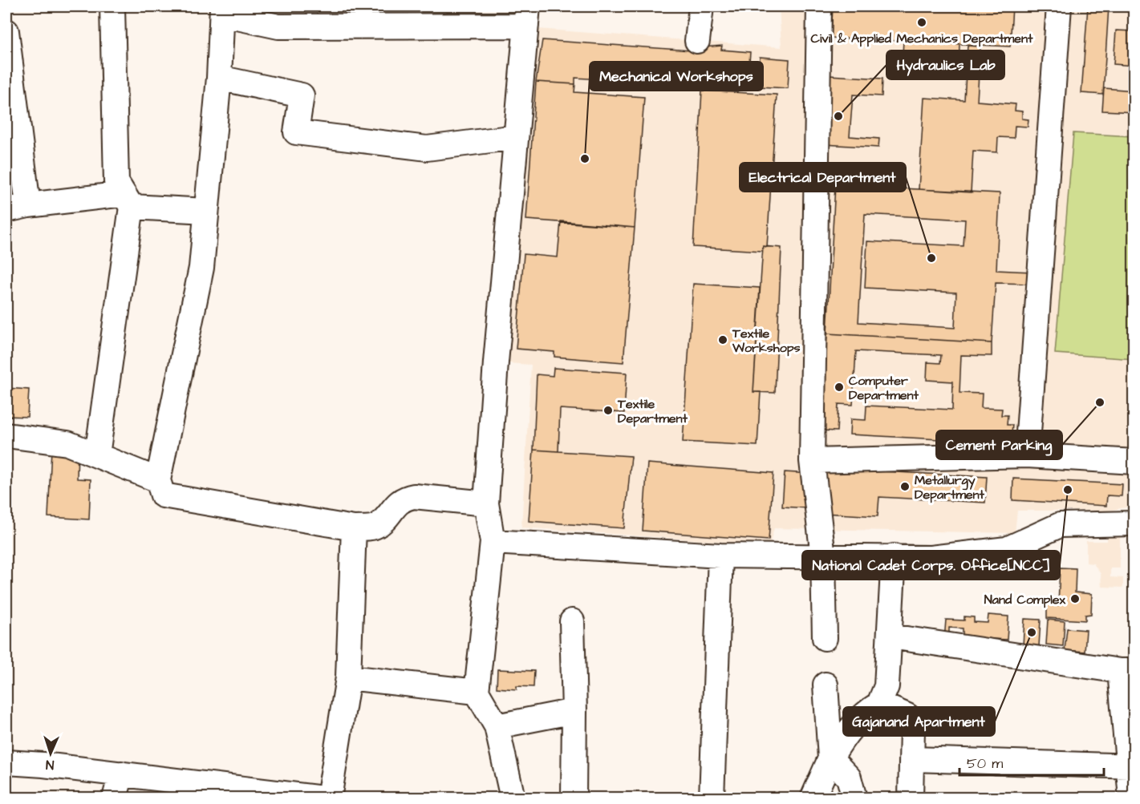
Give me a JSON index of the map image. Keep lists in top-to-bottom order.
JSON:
{
  "places": [
    "Civil & Applied Mechanics Department",
    "Hydraulics Lab",
    "Mechanical Workshops",
    "Electrical Department",
    "Textile Workshops",
    "Computer Department",
    "Cement Parking",
    "Textile Department",
    "Metallurgy Department",
    "National Cadet Corps. Office[NCC]",
    "Nand Complex",
    "Gajanand Apartment"
  ],
  "scale_bar": "50 m",
  "north": "bottom"
}
